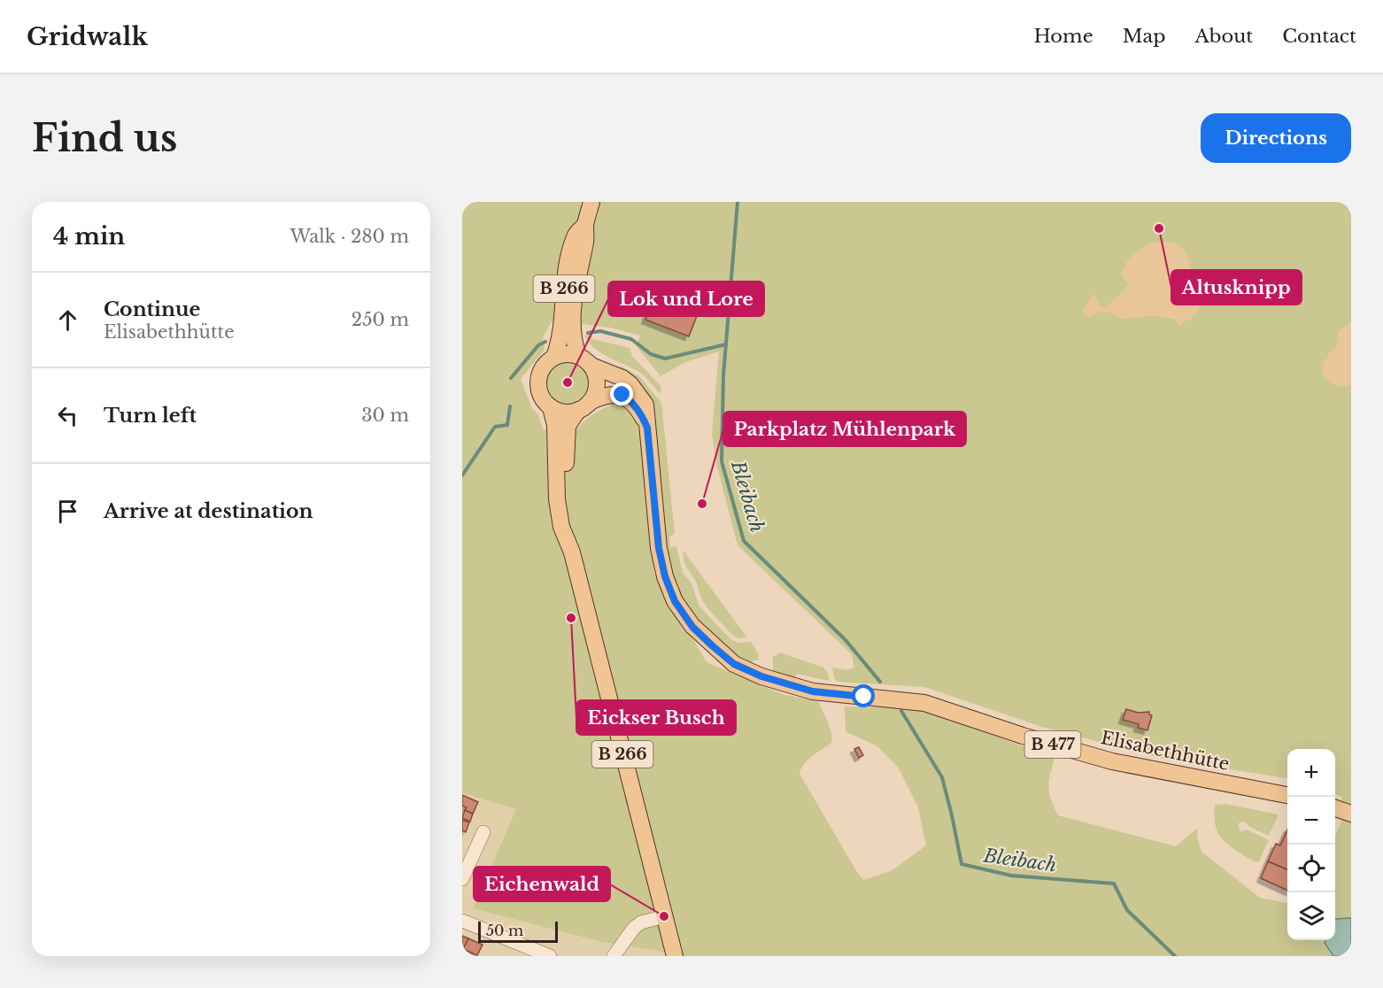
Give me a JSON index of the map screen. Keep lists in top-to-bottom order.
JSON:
{
  "streets": {
    "main road": ["B 266", "B 477", "Elisabethhütte"]
  },
  "crossings": [
    ["B 266", "B 477"],
    ["B 477", "Elisabethhütte"]
  ],
  "water": ["Bleibach"],
  "places": [
    "Altusknipp",
    "Lok und Lore",
    "Parkplatz Mühlenpark",
    "Eickser Busch",
    "Eichenwald"
  ],
  "scale_bar": "50 m",
  "page": {
    "header": "Gridwalk",
    "nav": [
      "Home",
      "Map",
      "About",
      "Contact"
    ],
    "buttons": "Directions",
    "title": "Find us",
    "heading": ["4 min", "Walk · 280 m"],
    "list": [
      ["Continue", "Elisabethhütte", "250 m"],
      ["Turn left", "30 m"],
      "Arrive at destination"
    ],
    "map_buttons": ["+", "−"],
    "scale": "50 m"
  }
}
